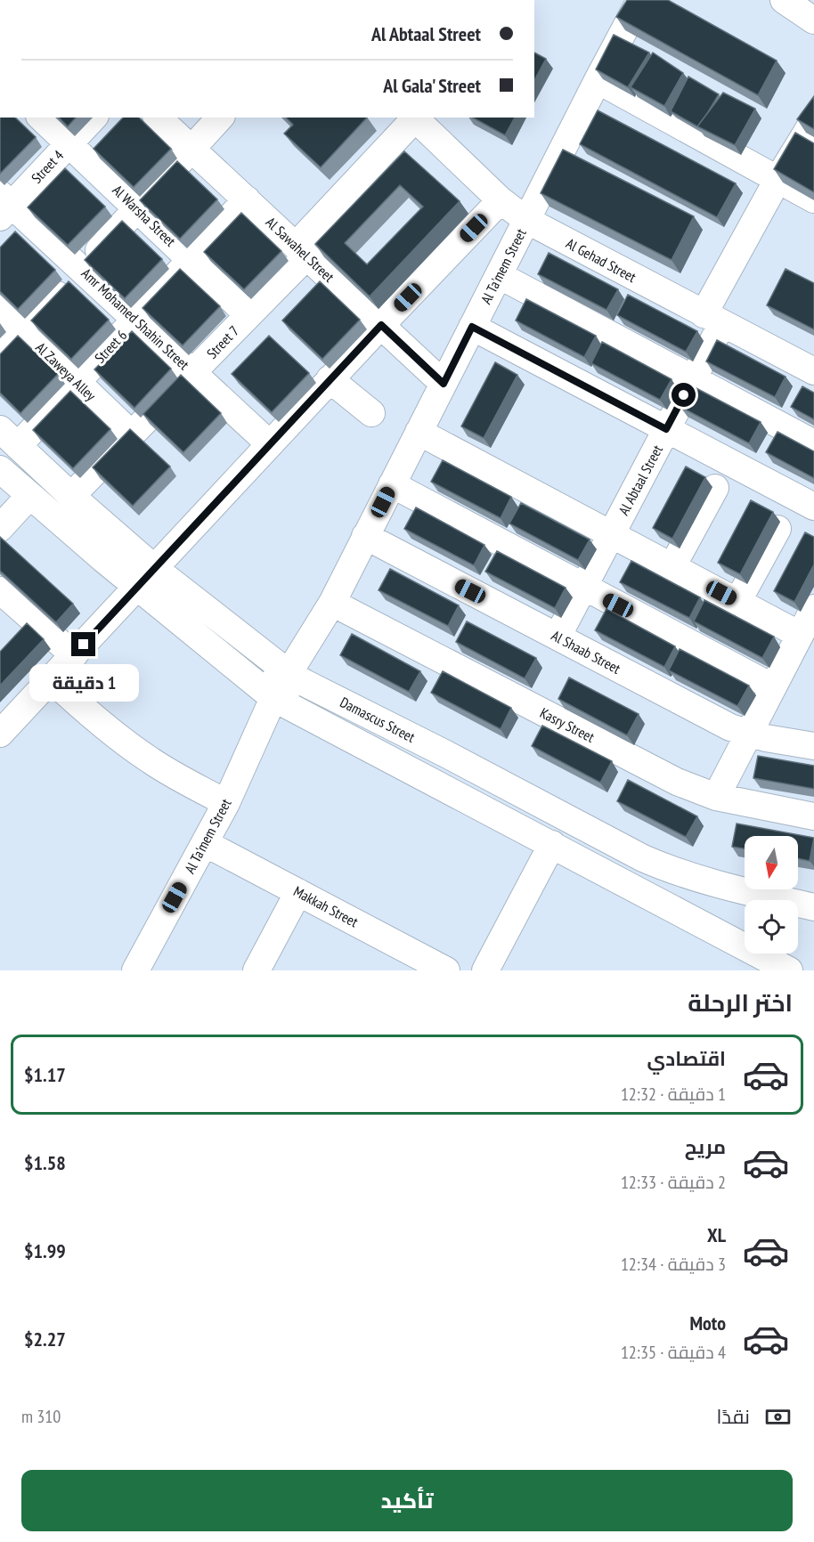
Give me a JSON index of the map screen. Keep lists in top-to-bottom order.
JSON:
{
  "streets": {
    "street": [
      "Street 4",
      "Al Warsha Street",
      "Al Sawahel Street",
      "Al Gehad Street",
      "Al Ta'mem Street",
      "Amr Mohamed Shahin Street",
      "Street 7",
      "Street 6",
      "Al Zaweya Alley",
      "Al Abtaal Street",
      "Al Shaab Street",
      "Damascus Street",
      "Kasry Street",
      "Makkah Street"
    ]
  },
  "crossings": [
    ["Street 4", "Al Warsha Street"],
    ["Street 4", "Amr Mohamed Shahin Street"],
    ["Al Warsha Street", "Street 7"],
    ["Al Warsha Street", "Street 6"],
    ["Al Sawahel Street", "Al Ta'mem Street"],
    ["Al Sawahel Street", "Street 7"],
    ["Al Sawahel Street", "Street 6"],
    ["Al Gehad Street", "Al Ta'mem Street"],
    ["Al Gehad Street", "Street 7"],
    ["Al Gehad Street", "Al Abtaal Street"],
    ["Al Ta'mem Street", "Al Shaab Street"],
    ["Al Ta'mem Street", "Damascus Street"],
    ["Al Ta'mem Street", "Kasry Street"],
    ["Al Ta'mem Street", "Makkah Street"],
    ["Amr Mohamed Shahin Street", "Street 7"],
    ["Amr Mohamed Shahin Street", "Street 6"],
    ["Street 7", "Al Zaweya Alley"],
    ["Street 7", "Damascus Street"],
    ["Street 6", "Al Zaweya Alley"],
    ["Street 6", "Damascus Street"],
    ["Al Abtaal Street", "Al Shaab Street"]
  ],
  "north": "bottom",
  "page": {
    "banner": ["Al Abtaal Street", "Al Gala' Street"],
    "bubble": "1 دقيقة",
    "heading": "اختر الرحلة",
    "list": [
      {
        "name": "اقتصادي",
        "note": "1 دقيقة · 12:32",
        "value": "$1.17"
      },
      {
        "name": "مريح",
        "note": "2 دقيقة · 12:33",
        "value": "$1.58"
      },
      {
        "name": "XL",
        "note": "3 دقيقة · 12:34",
        "value": "$1.99"
      },
      {
        "name": "Moto",
        "note": "4 دقيقة · 12:35",
        "value": "$2.27"
      }
    ],
    "pay": ["نقدًا", "310 m"],
    "buttons": "تأكيد"
  }
}
